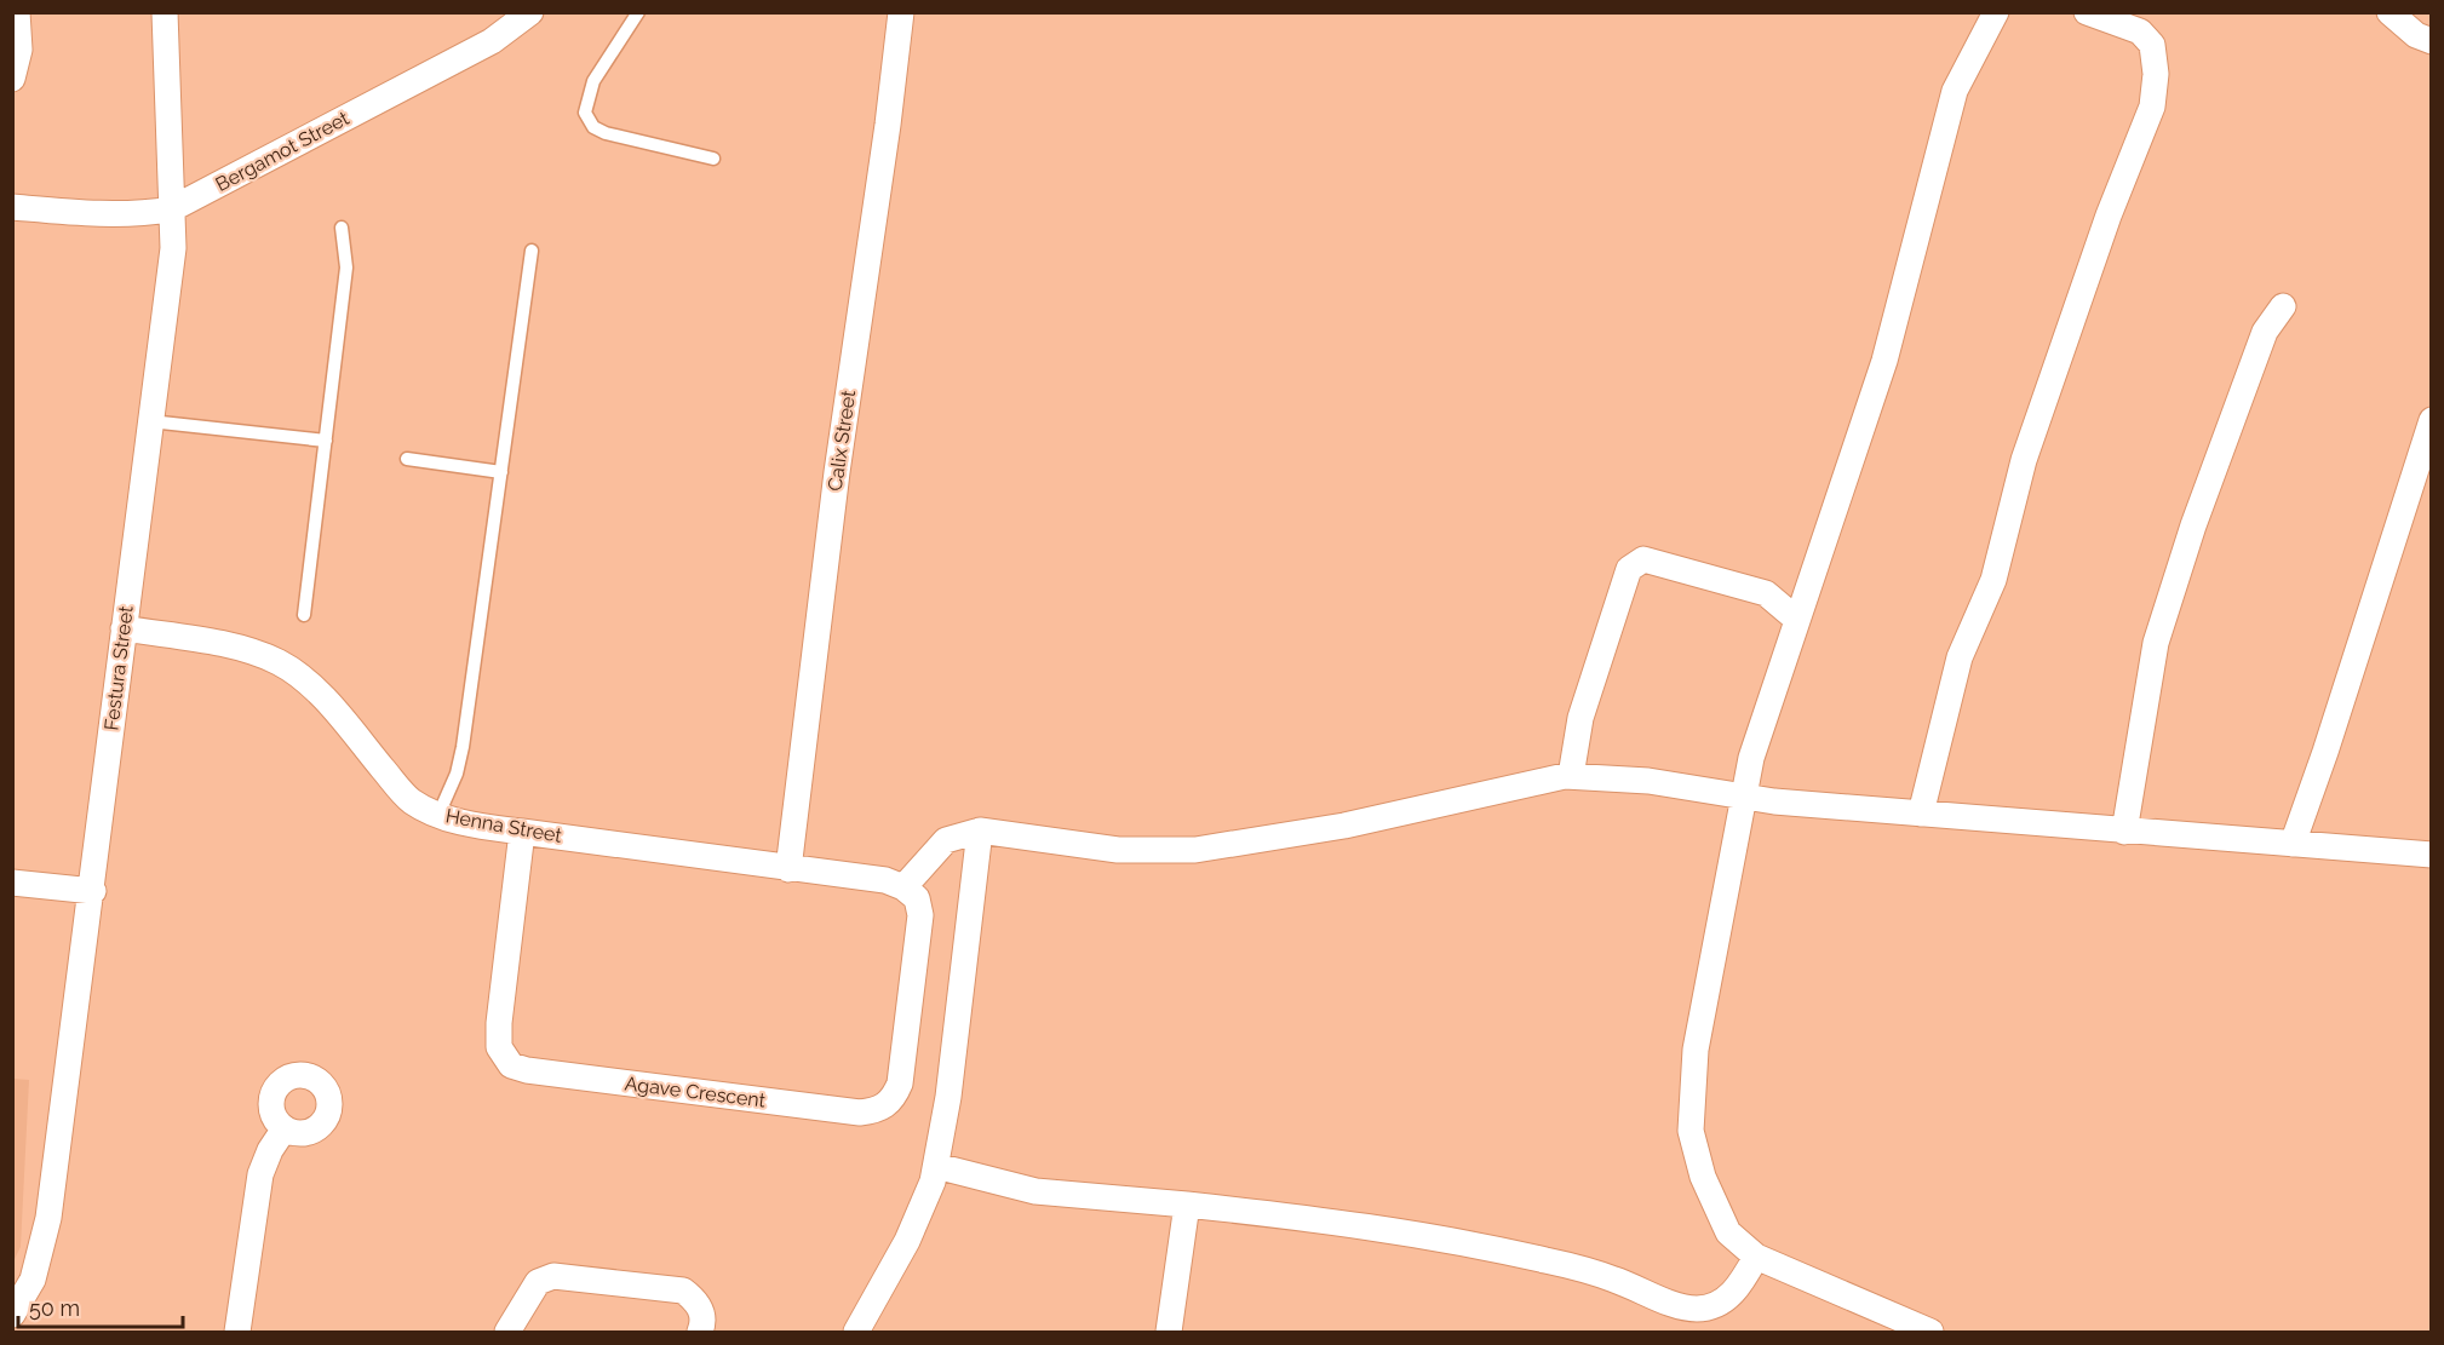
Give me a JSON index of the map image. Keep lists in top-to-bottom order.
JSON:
{
  "streets": {
    "street": [
      "Bergamot Street",
      "Calix Street",
      "Festura Street",
      "Henna Street",
      "Agave Crescent"
    ]
  },
  "crossings": [
    ["Bergamot Street", "Festura Street"],
    ["Calix Street", "Henna Street"],
    ["Festura Street", "Henna Street"],
    ["Henna Street", "Agave Crescent"]
  ],
  "scale_bar": "50 m"
}
